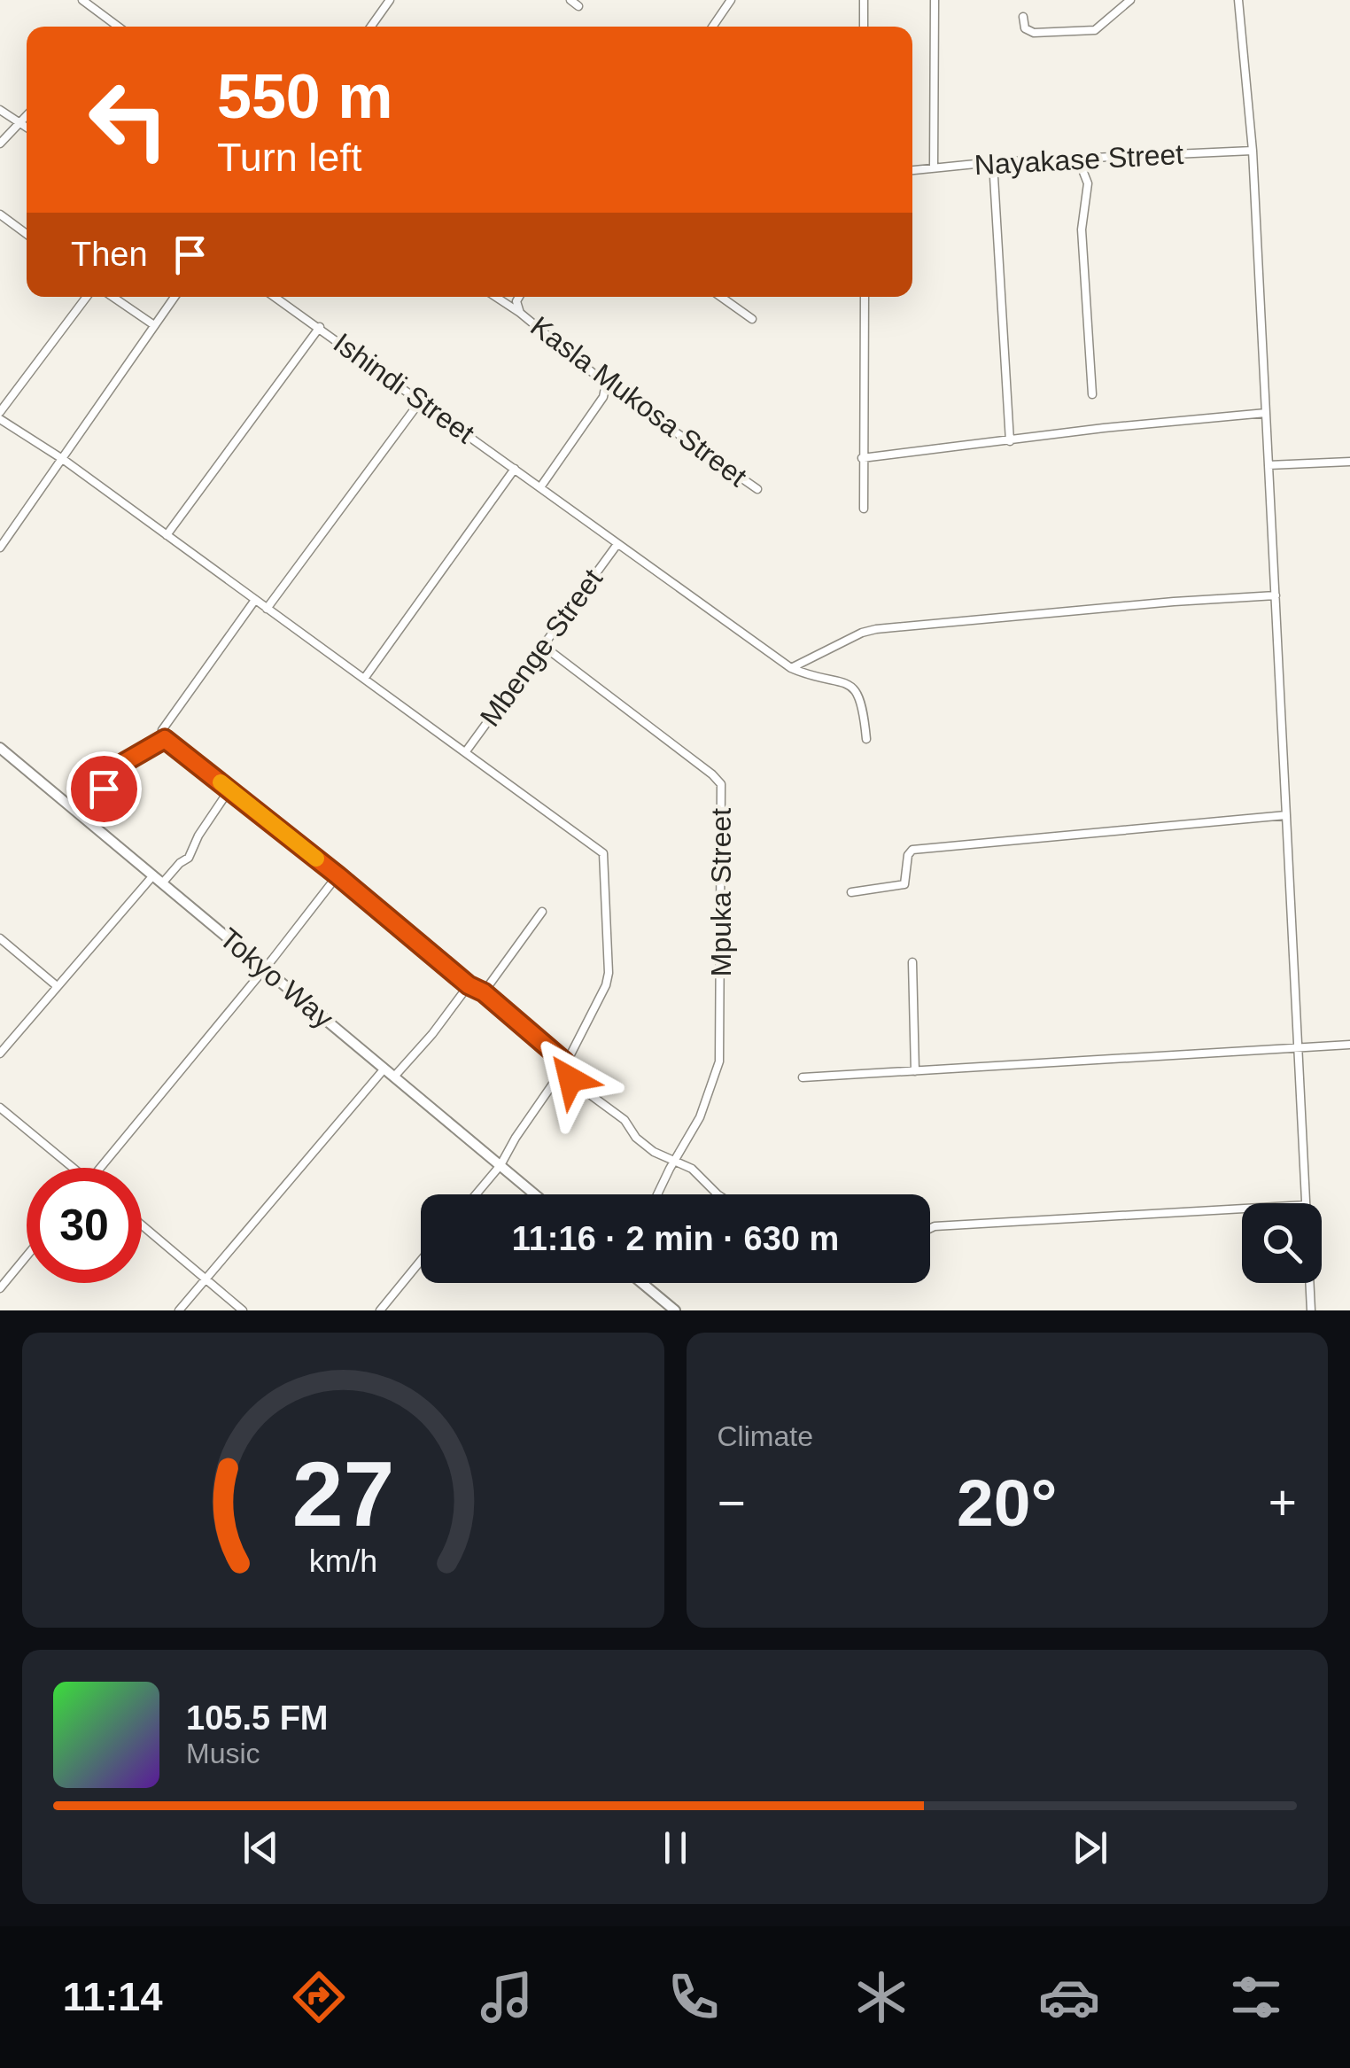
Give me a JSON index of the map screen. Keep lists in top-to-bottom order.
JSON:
{
  "streets": {
    "street": [
      "Nayakase Street",
      "Ishindi Street",
      "Kasla Mukosa Street",
      "Mbenge Street",
      "Mpuka Street",
      "Tokyo Way"
    ]
  },
  "crossings": [
    ["Ishindi Street", "Mbenge Street"],
    ["Mbenge Street", "Mpuka Street"]
  ],
  "page": {
    "turn": ["550 m", "Turn left"],
    "then": "Then",
    "limit": "30",
    "trip": "11:16 · 2 min · 630 m",
    "tile": "Climate",
    "heat": ["−", "20°", "+"],
    "song": ["105.5 FM", "Music"],
    "tabs": "11:14",
    "gauge": ["27", "km/h"]
  }
}
